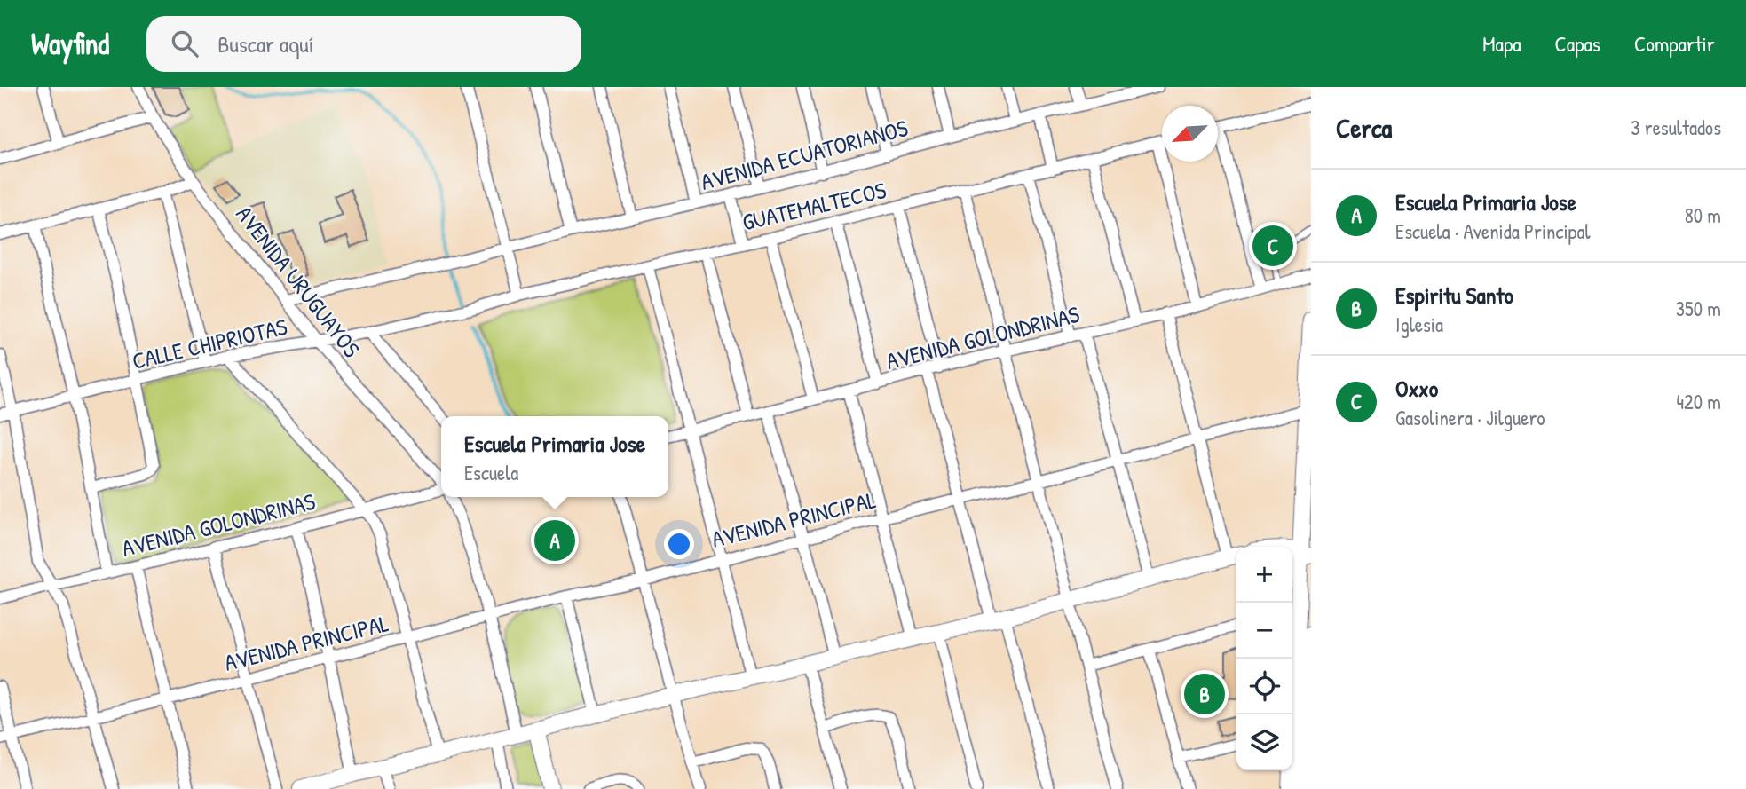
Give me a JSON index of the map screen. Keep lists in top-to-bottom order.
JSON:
{
  "streets": {
    "street": [
      "AVENIDA ECUATORIANOS",
      "GUATEMALTECOS",
      "AVENIDA URUGUAYOS",
      "AVENIDA GOLONDRINAS",
      "CALLE CHIPRIOTAS",
      "AVENIDA PRINCIPAL"
    ]
  },
  "crossings": [
    ["AVENIDA ECUATORIANOS", "AVENIDA URUGUAYOS"],
    ["GUATEMALTECOS", "CALLE CHIPRIOTAS"],
    ["AVENIDA URUGUAYOS", "CALLE CHIPRIOTAS"]
  ],
  "north": "bottom left",
  "page": {
    "header": "Wayfind",
    "search": "Buscar aquí",
    "nav": ["Mapa", "Capas", "Compartir"],
    "heading": ["Cerca", "3 resultados"],
    "list": [
      {
        "mark": "A",
        "name": "Escuela Primaria Jose",
        "note": "Escuela · Avenida Principal",
        "value": "80 m"
      },
      {
        "mark": "B",
        "name": "Espiritu Santo",
        "note": "Iglesia",
        "value": "350 m"
      },
      {
        "mark": "C",
        "name": "Oxxo",
        "note": "Gasolinera · Jilguero",
        "value": "420 m"
      }
    ],
    "pins": ["C", "A", "B"],
    "popup": ["Escuela Primaria Jose", "Escuela"],
    "map_buttons": ["+", "−"]
  }
}
